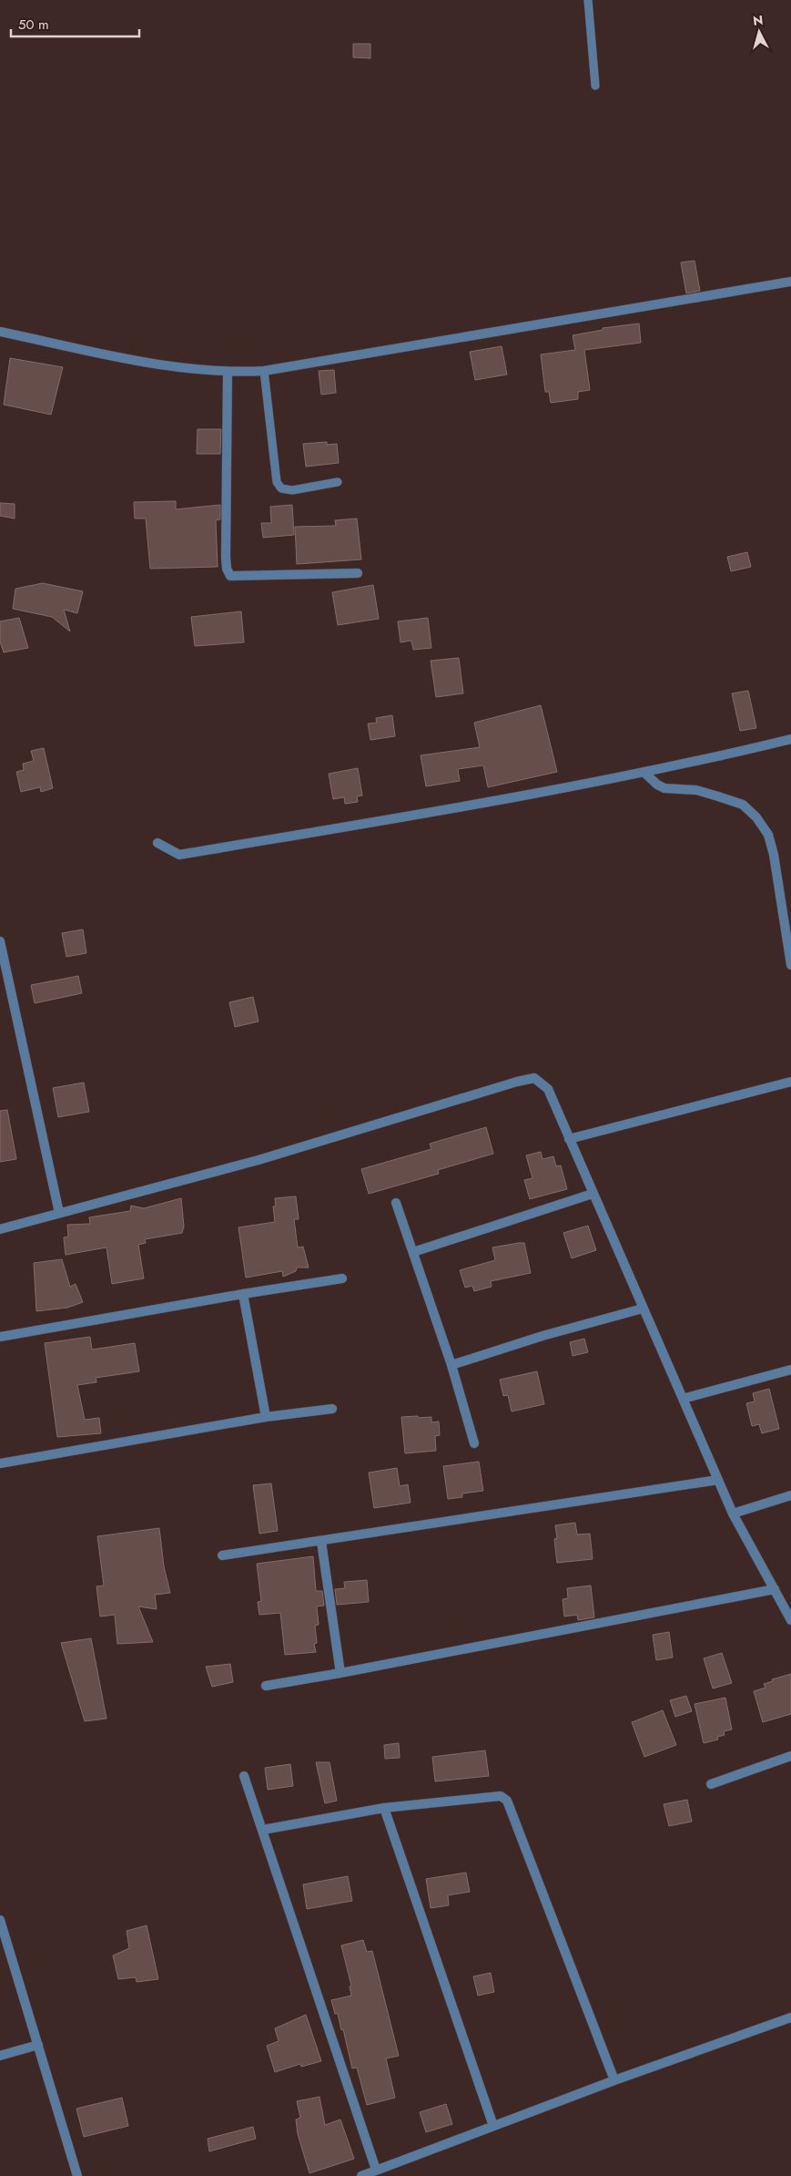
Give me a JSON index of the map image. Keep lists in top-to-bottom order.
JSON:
{
  "scale_bar": "50 m",
  "north": "top"
}
